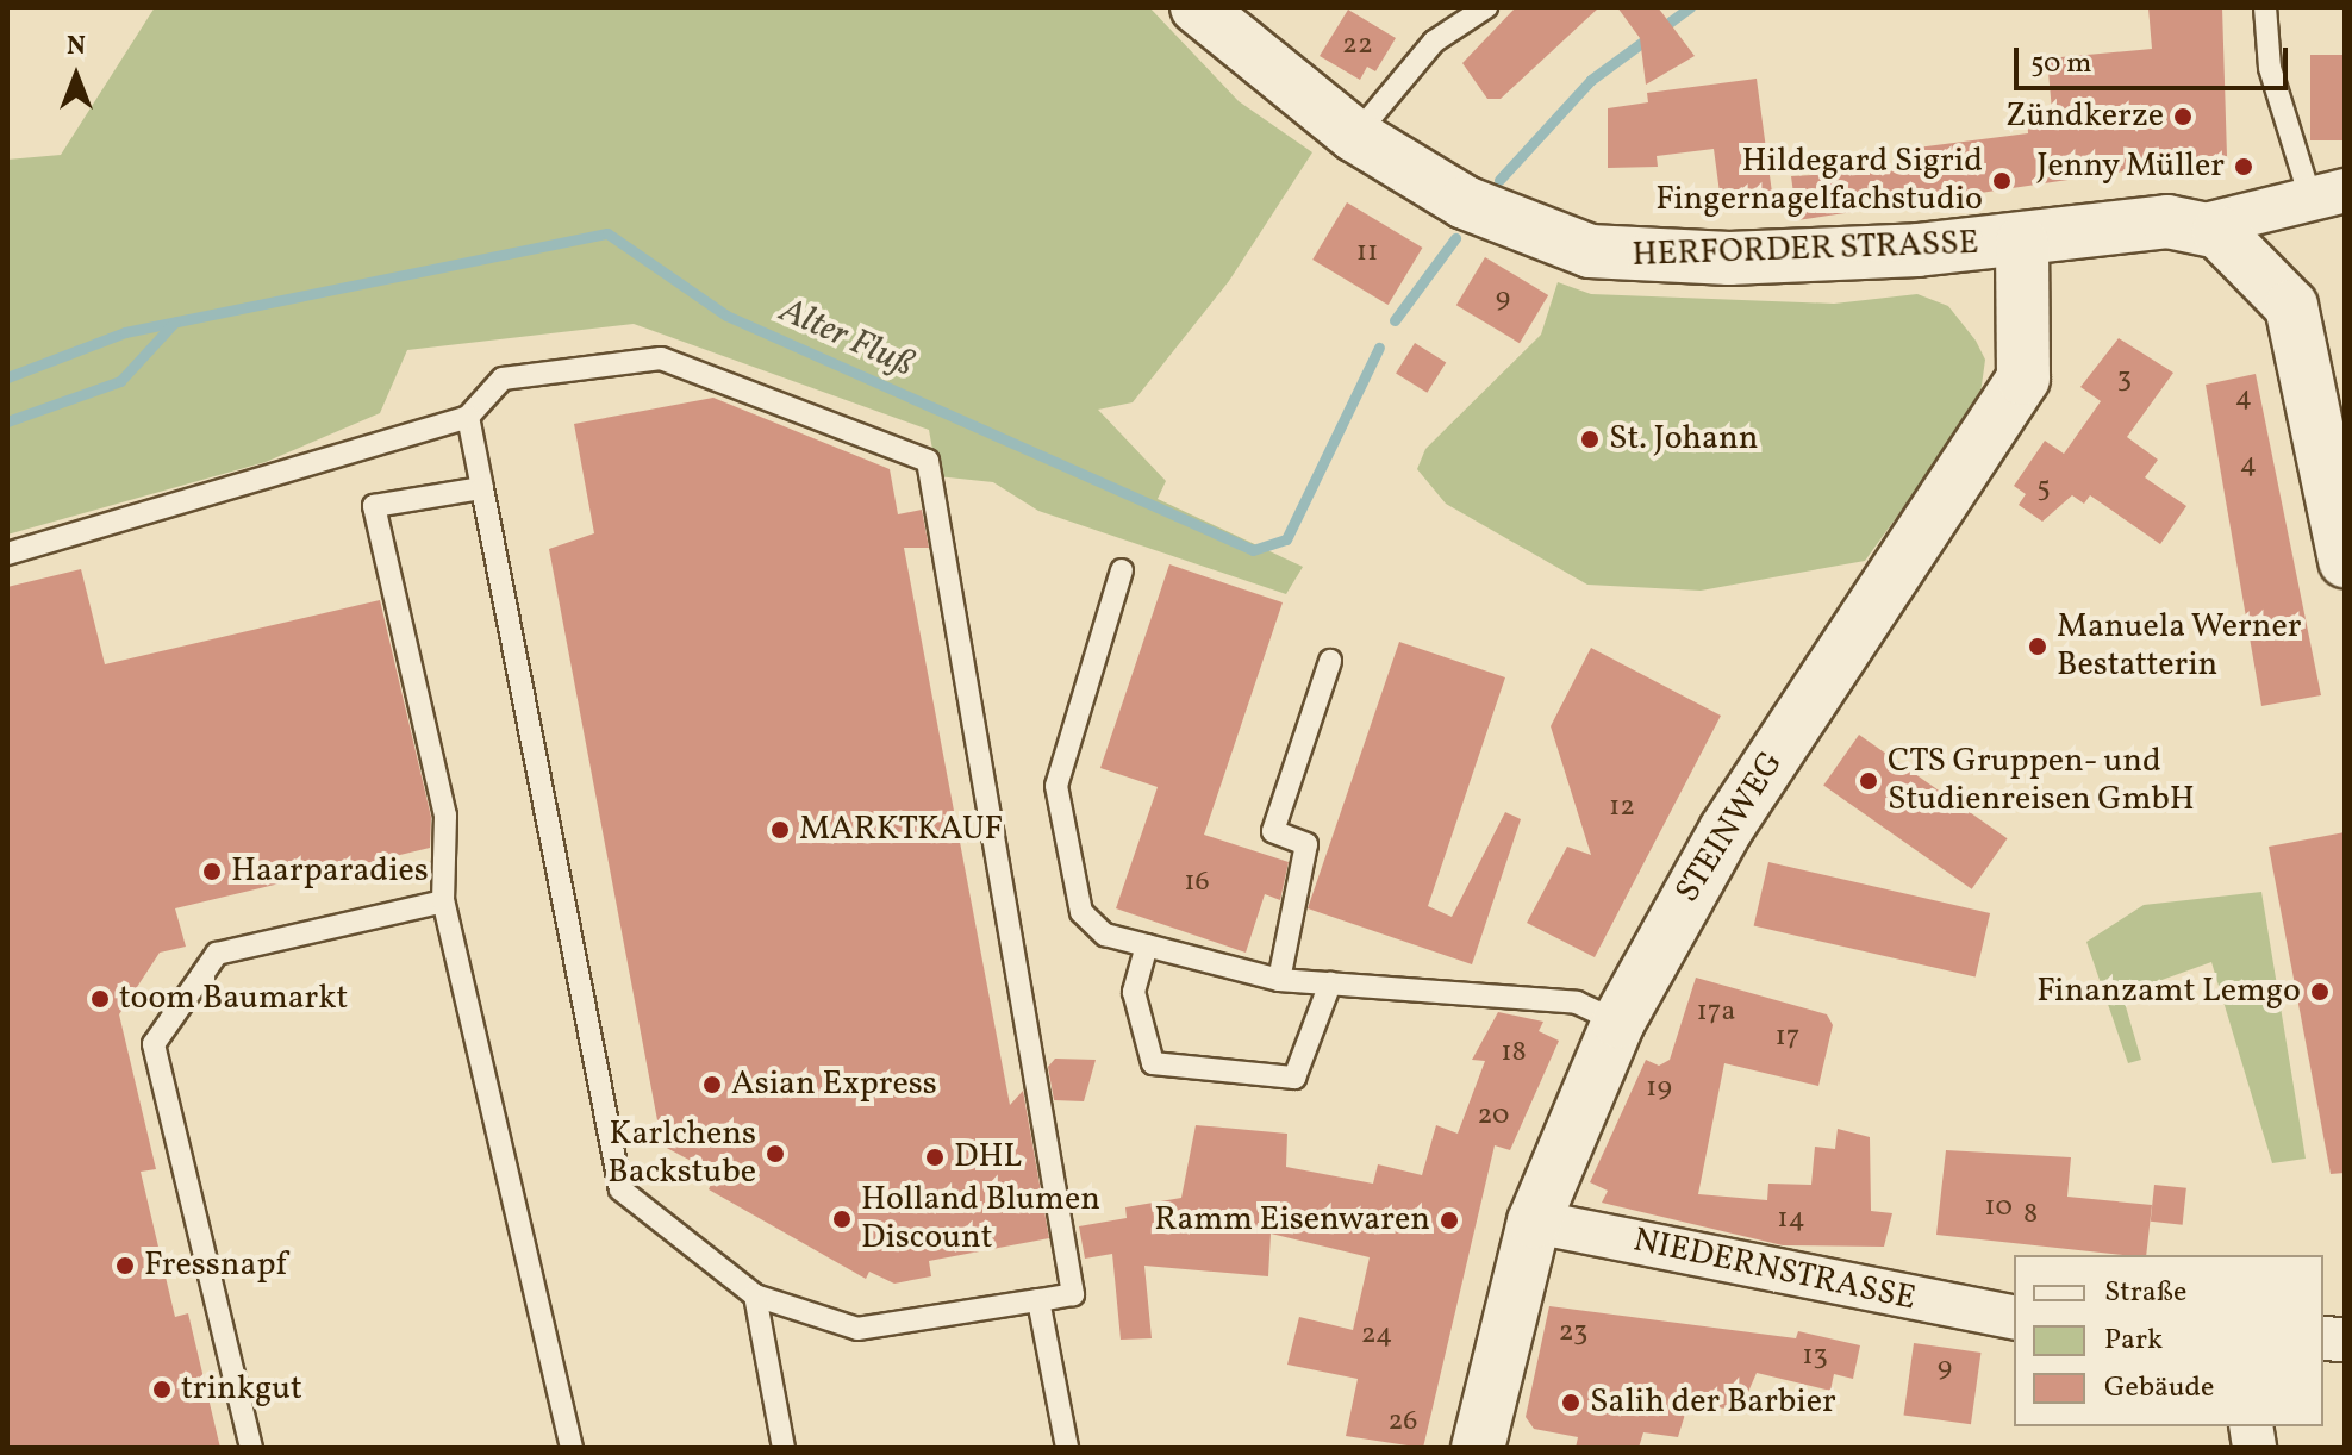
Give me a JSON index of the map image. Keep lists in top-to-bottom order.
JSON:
{
  "streets": {
    "street": ["HERFORDER STRASSE", "STEINWEG", "NIEDERNSTRASSE"]
  },
  "crossings": [
    ["HERFORDER STRASSE", "STEINWEG"],
    ["STEINWEG", "NIEDERNSTRASSE"]
  ],
  "water": ["Alter Fluß"],
  "places": [
    "Zündkerze",
    "Jenny Müller",
    "Hildegard Sigrid Fingernagelfachstudio",
    "St. Johann",
    "Manuela Werner Bestatterin",
    "CTS Gruppen- und Studienreisen GmbH",
    "MARKTKAUF",
    "Haarparadies",
    "Finanzamt Lemgo",
    "toom Baumarkt",
    "Asian Express",
    "Karlchens Backstube",
    "DHL",
    "Holland Blumen Discount",
    "Ramm Eisenwaren",
    "Fressnapf",
    "trinkgut",
    "Salih der Barbier"
  ],
  "house_numbers": [
    "22",
    "11",
    "9",
    "3",
    "4",
    "4",
    "5",
    "12",
    "16",
    "17a",
    "17",
    "18",
    "19",
    "20",
    "10",
    "8",
    "14",
    "23",
    "24",
    "13",
    "9",
    "26"
  ],
  "legend": ["Straße", "Park", "Gebäude"],
  "scale_bar": "50 m",
  "north": "top"
}
